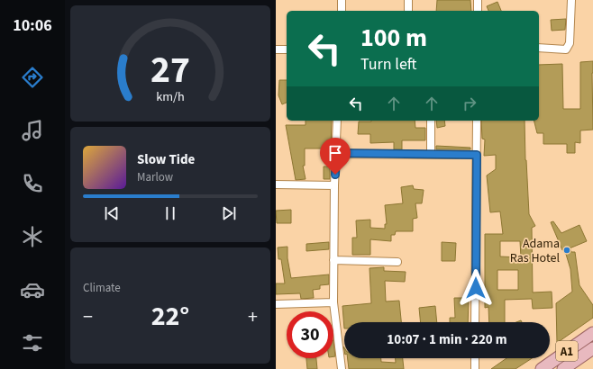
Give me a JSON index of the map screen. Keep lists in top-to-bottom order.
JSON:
{
  "streets": {
    "main road": ["A1"]
  },
  "places": ["Adama Ras Hotel"],
  "page": {
    "tabs": "10:06",
    "turn": ["100 m", "Turn left"],
    "song": ["Slow Tide", "Marlow"],
    "tile": "Climate",
    "heat": ["−", "22°", "+"],
    "limit": "30",
    "trip": "10:07 · 1 min · 220 m",
    "gauge": ["27", "km/h"]
  }
}
